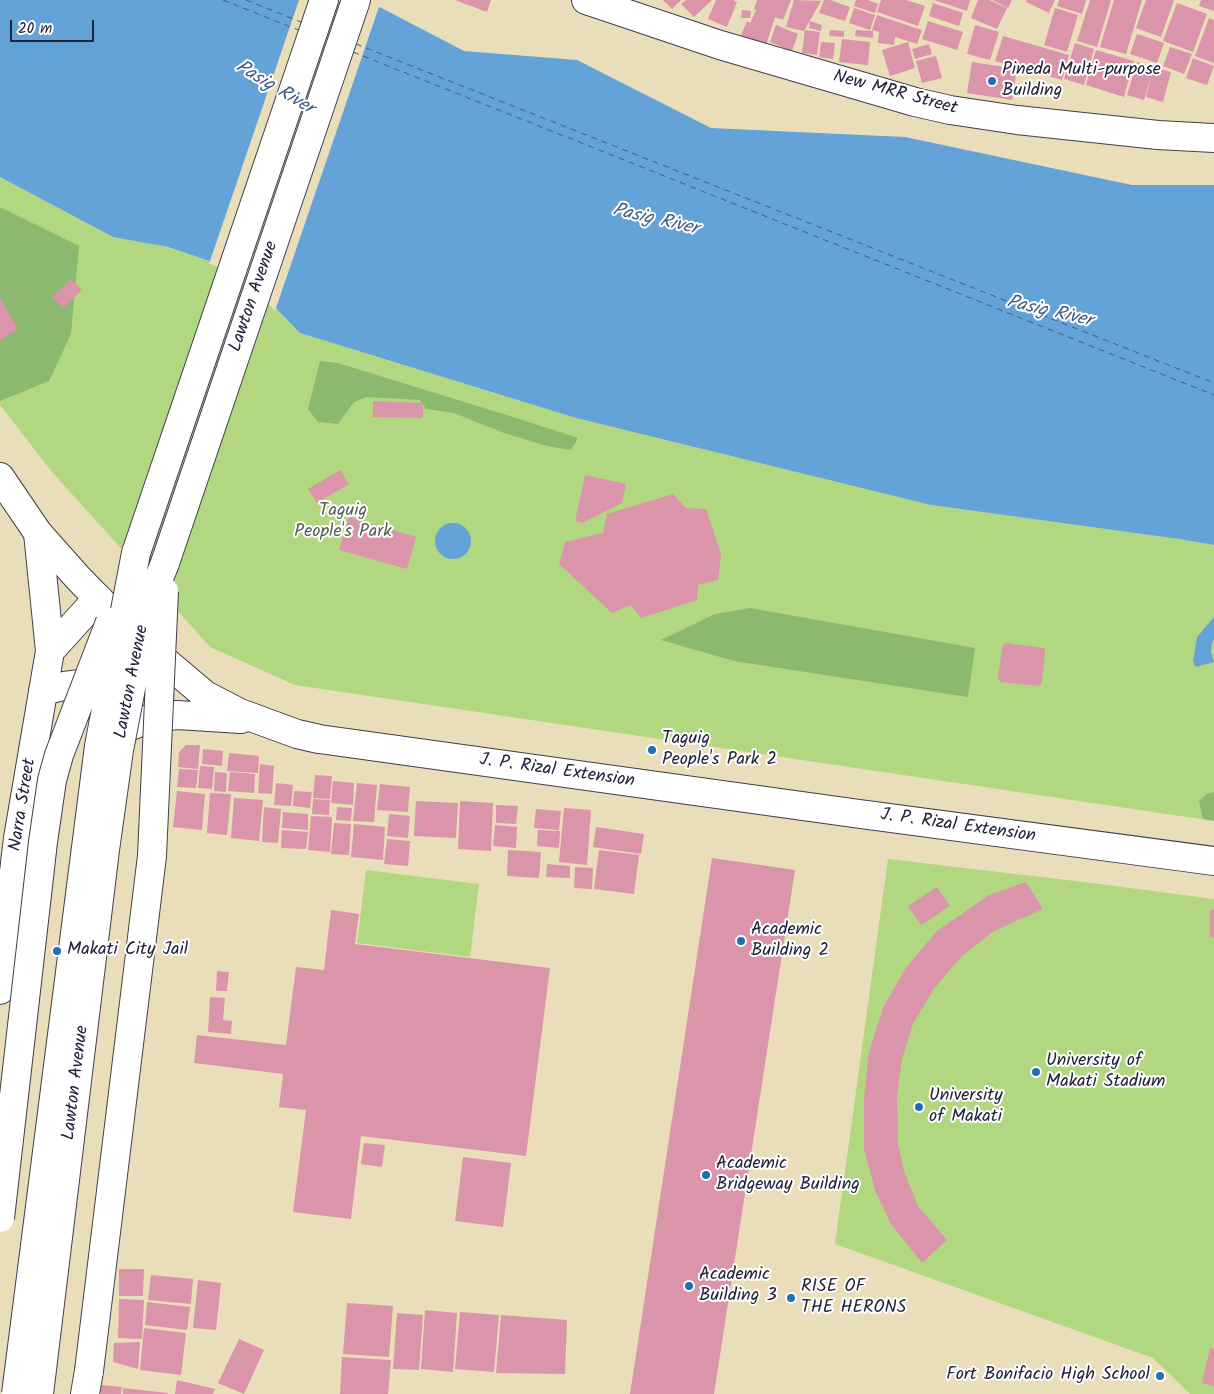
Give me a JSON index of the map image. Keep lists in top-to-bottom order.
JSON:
{
  "streets": {
    "main road": [
      "New MRR Street",
      "Lawton Avenue",
      "J. P. Rizal Extension",
      "Narra Street"
    ]
  },
  "crossings": [
    ["Lawton Avenue", "J. P. Rizal Extension"],
    ["J. P. Rizal Extension", "Narra Street"]
  ],
  "water": ["Pasig River"],
  "parks": ["Taguig People's Park"],
  "places": [
    "Pineda Multi-purpose Building",
    "Taguig People's Park 2",
    "Academic Building 2",
    "Makati City Jail",
    "University of Makati Stadium",
    "University of Makati",
    "Academic Bridgeway Building",
    "Academic Building 3",
    "RISE OF THE HERONS",
    "Fort Bonifacio High School"
  ],
  "scale_bar": "20 m"
}
